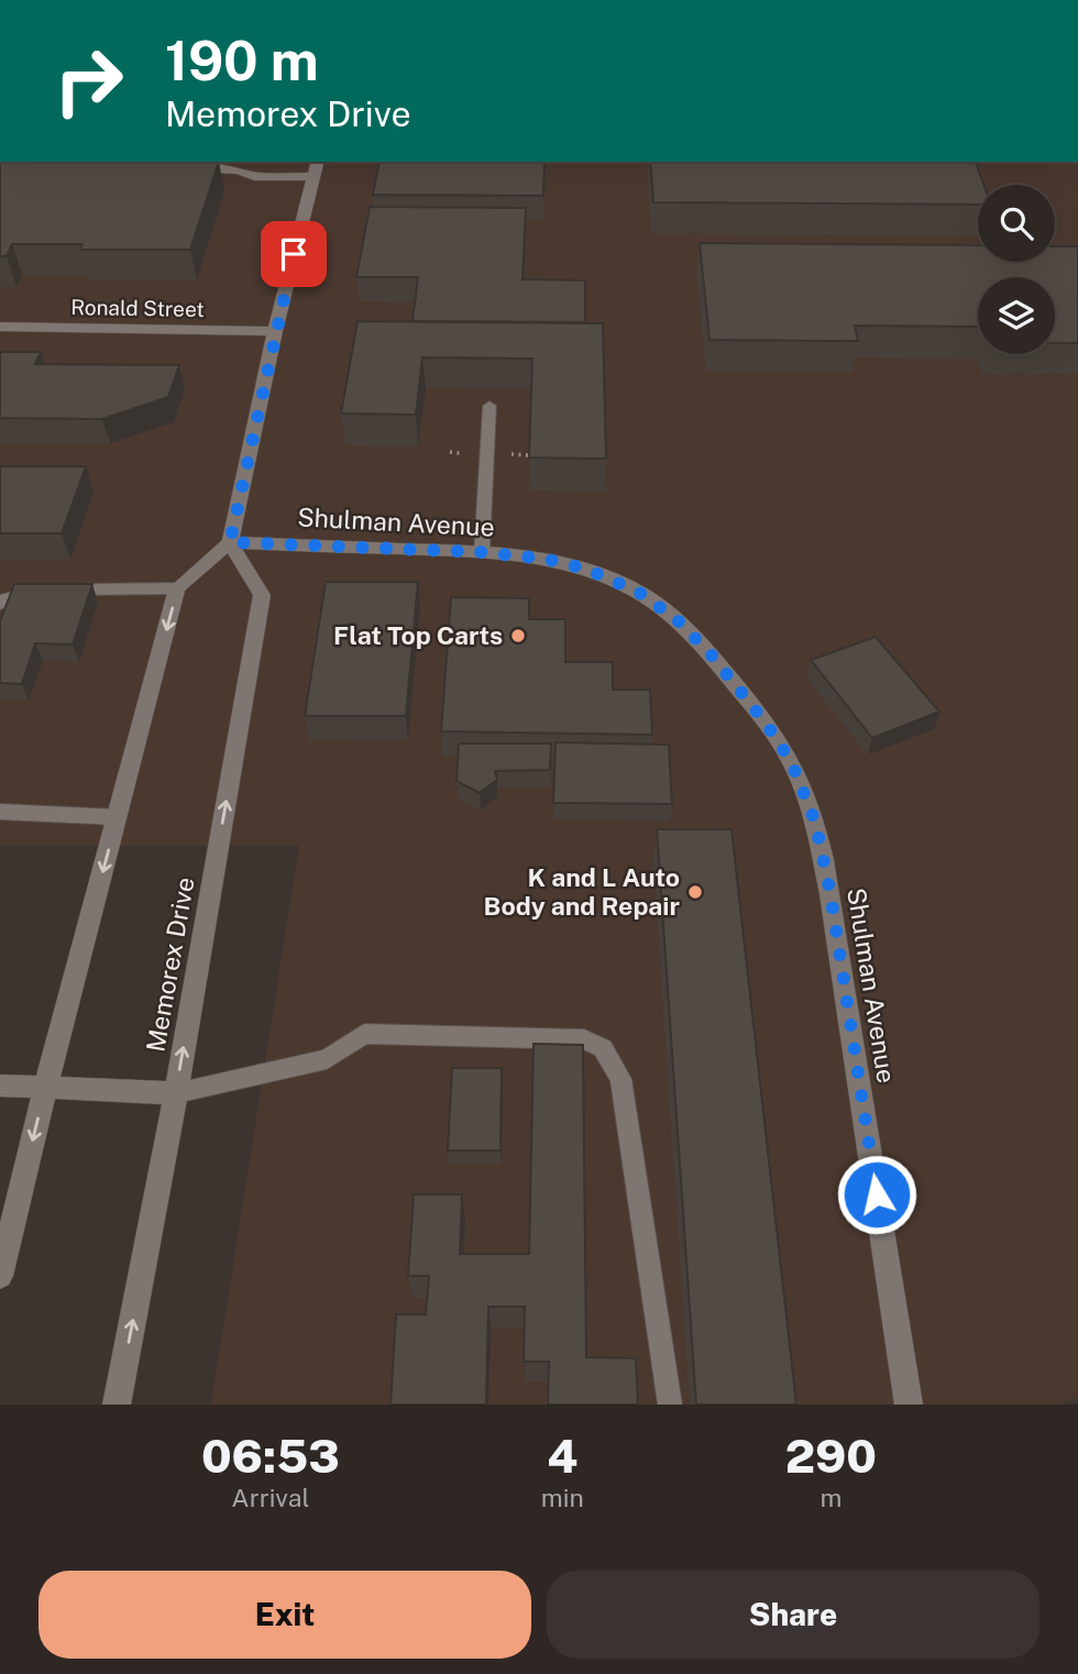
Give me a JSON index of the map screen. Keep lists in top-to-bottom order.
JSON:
{
  "streets": {
    "street": ["Ronald Street", "Shulman Avenue", "Memorex Drive"]
  },
  "crossings": [
    ["Shulman Avenue", "Memorex Drive"]
  ],
  "places": ["Flat Top Carts", "K and L Auto Body and Repair"],
  "page": {
    "turn": ["190 m", "Memorex Drive"],
    "eta": [
      "06:53",
      "Arrival",
      "4",
      "min",
      "290",
      "m"
    ],
    "buttons": ["Exit", "Share"]
  }
}
